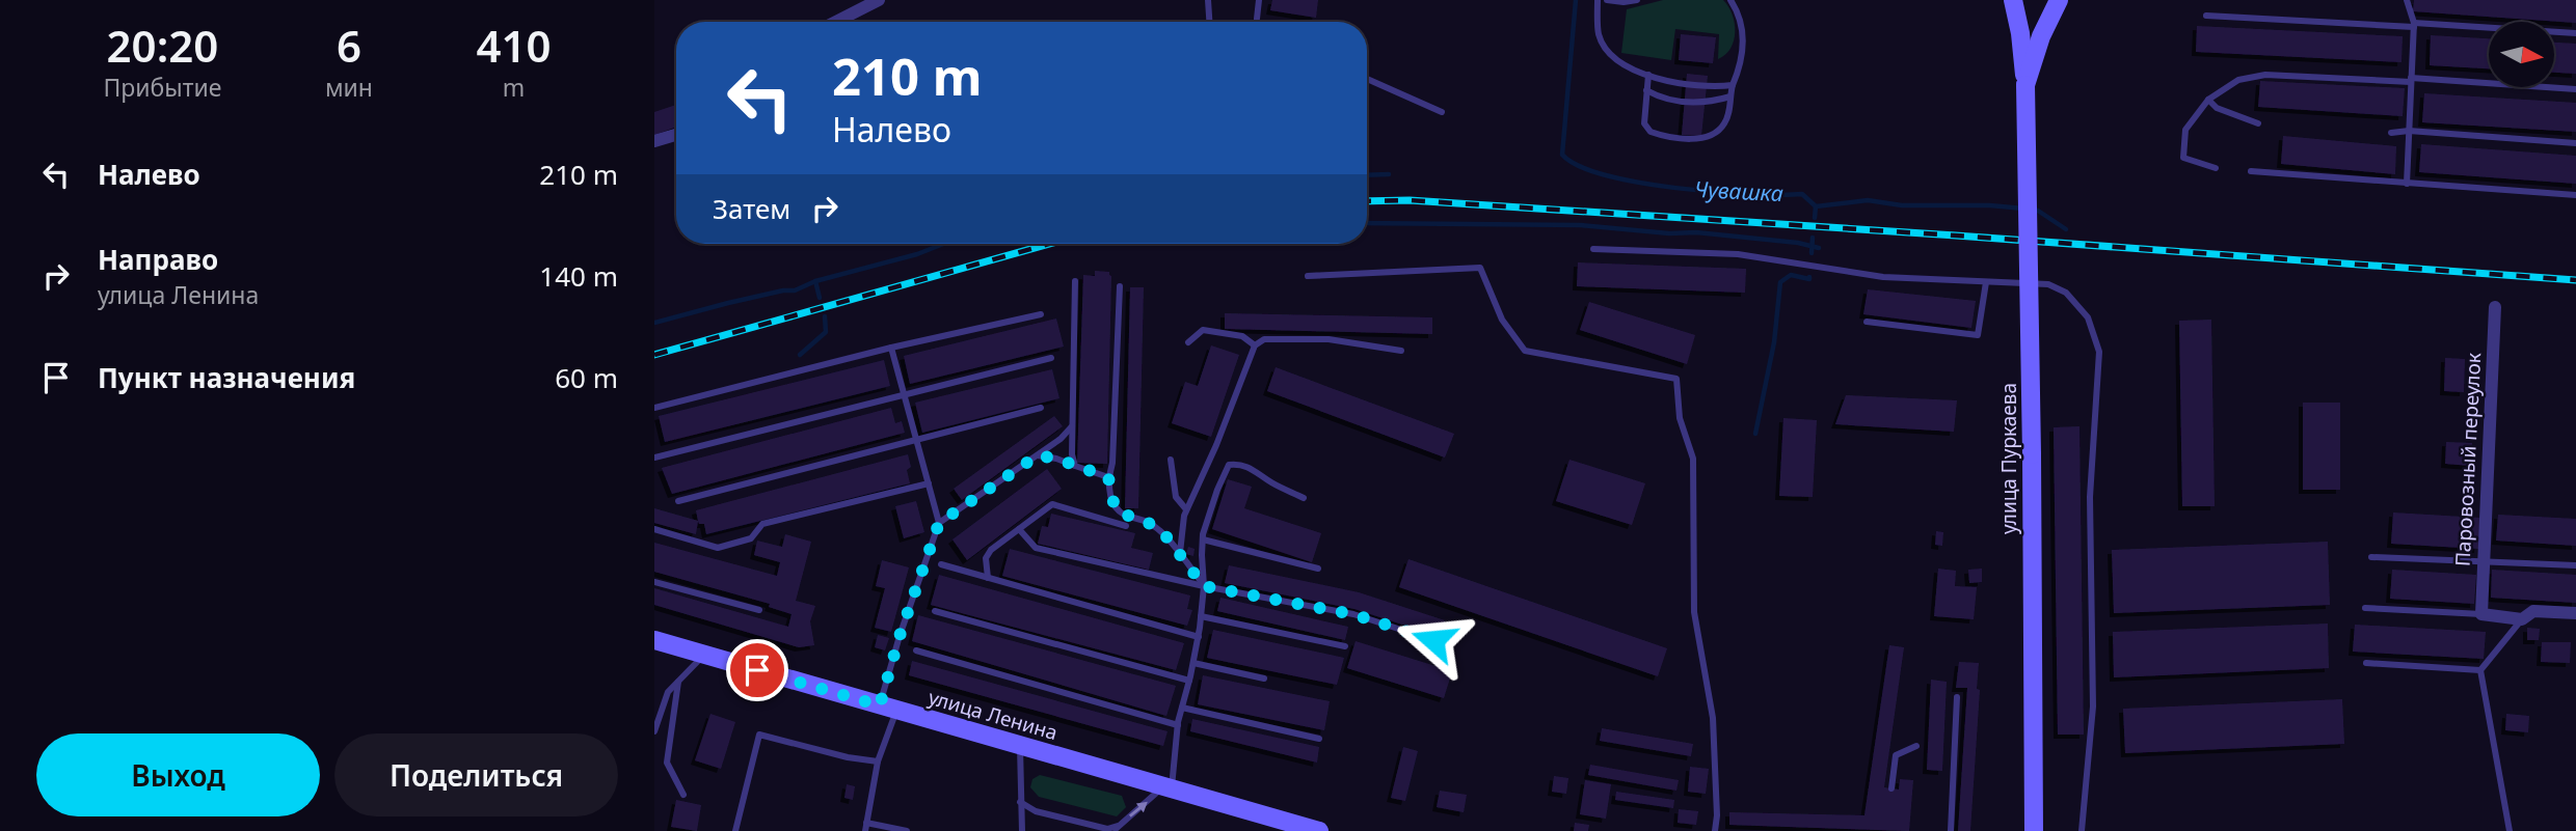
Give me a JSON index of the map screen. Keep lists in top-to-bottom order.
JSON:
{
  "streets": {
    "main road": ["улица Пуркаева", "улица Ленина"],
    "street": ["Паровозный переулок"]
  },
  "water": ["Чувашка"],
  "north": "right",
  "page": {
    "eta": [
      "20:20",
      "Прибытие",
      "6",
      "мин",
      "410",
      "m"
    ],
    "turn": ["210 m", "Налево"],
    "list": [
      {
        "name": "Налево",
        "value": "210 m"
      },
      {
        "name": "Направо",
        "note": "улица Ленина",
        "value": "140 m"
      },
      {
        "name": "Пункт назначения",
        "value": "60 m"
      }
    ],
    "then": "Затем",
    "buttons": ["Выход", "Поделиться"]
  }
}
